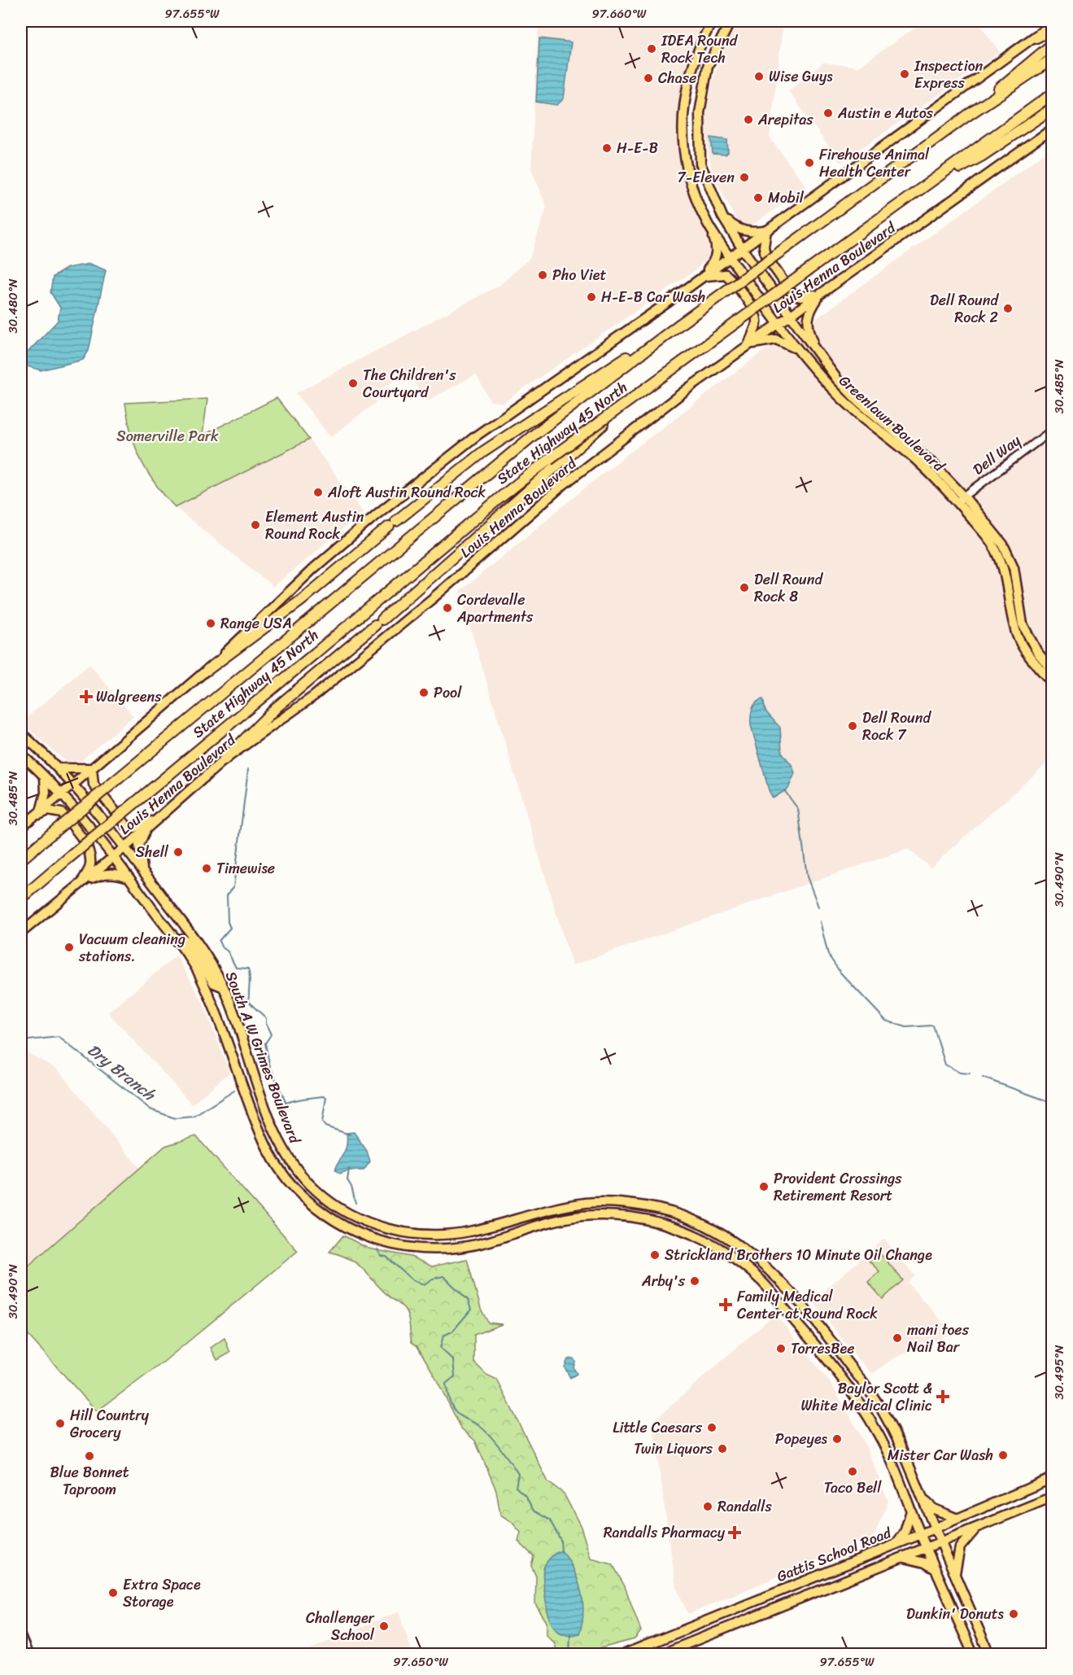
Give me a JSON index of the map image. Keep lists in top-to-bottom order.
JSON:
{
  "streets": {
    "highway": ["State Highway 45 North"],
    "main road": [
      "Louis Henna Boulevard",
      "Greenlawn Boulevard",
      "South A W Grimes Boulevard",
      "Gattis School Road"
    ],
    "street": ["Dell Way"]
  },
  "crossings": [
    ["Louis Henna Boulevard", "Greenlawn Boulevard"],
    ["Louis Henna Boulevard", "South A W Grimes Boulevard"],
    ["Greenlawn Boulevard", "Dell Way"],
    ["South A W Grimes Boulevard", "Gattis School Road"]
  ],
  "water": ["Dry Branch"],
  "parks": ["Somerville Park"],
  "places": {
    "other": [
      "IDEA Round Rock Tech",
      "Inspection Express",
      "Wise Guys",
      "Chase",
      "Austin e Autos",
      "Arepitas",
      "H-E-B",
      "Firehouse Animal Health Center",
      "7-Eleven",
      "Mobil",
      "Pho Viet",
      "H-E-B Car Wash",
      "Dell Round Rock 2",
      "The Children's Courtyard",
      "Aloft Austin Round Rock",
      "Element Austin Round Rock",
      "Dell Round Rock 8",
      "Cordevalle Apartments",
      "Range USA",
      "Pool",
      "Dell Round Rock 7",
      "Shell",
      "Timewise",
      "Vacuum cleaning stations.",
      "Provident Crossings Retirement Resort",
      "Strickland Brothers 10 Minute Oil Change",
      "Arby's",
      "mani toes Nail Bar",
      "TorresBee",
      "Hill Country Grocery",
      "Little Caesars",
      "Popeyes",
      "Twin Liquors",
      "Mister Car Wash",
      "Blue Bonnet Taproom",
      "Taco Bell",
      "Randalls",
      "Extra Space Storage",
      "Dunkin' Donuts",
      "Challenger School"
    ],
    "health": [
      "Walgreens",
      "Family Medical Center at Round Rock",
      "Baylor Scott & White Medical Clinic",
      "Randalls Pharmacy"
    ]
  },
  "coordinates": [
    "97.655°W",
    "97.660°W",
    "30.480°N",
    "30.485°N",
    "30.490°N",
    "30.495°N",
    "97.650°W"
  ]
}
